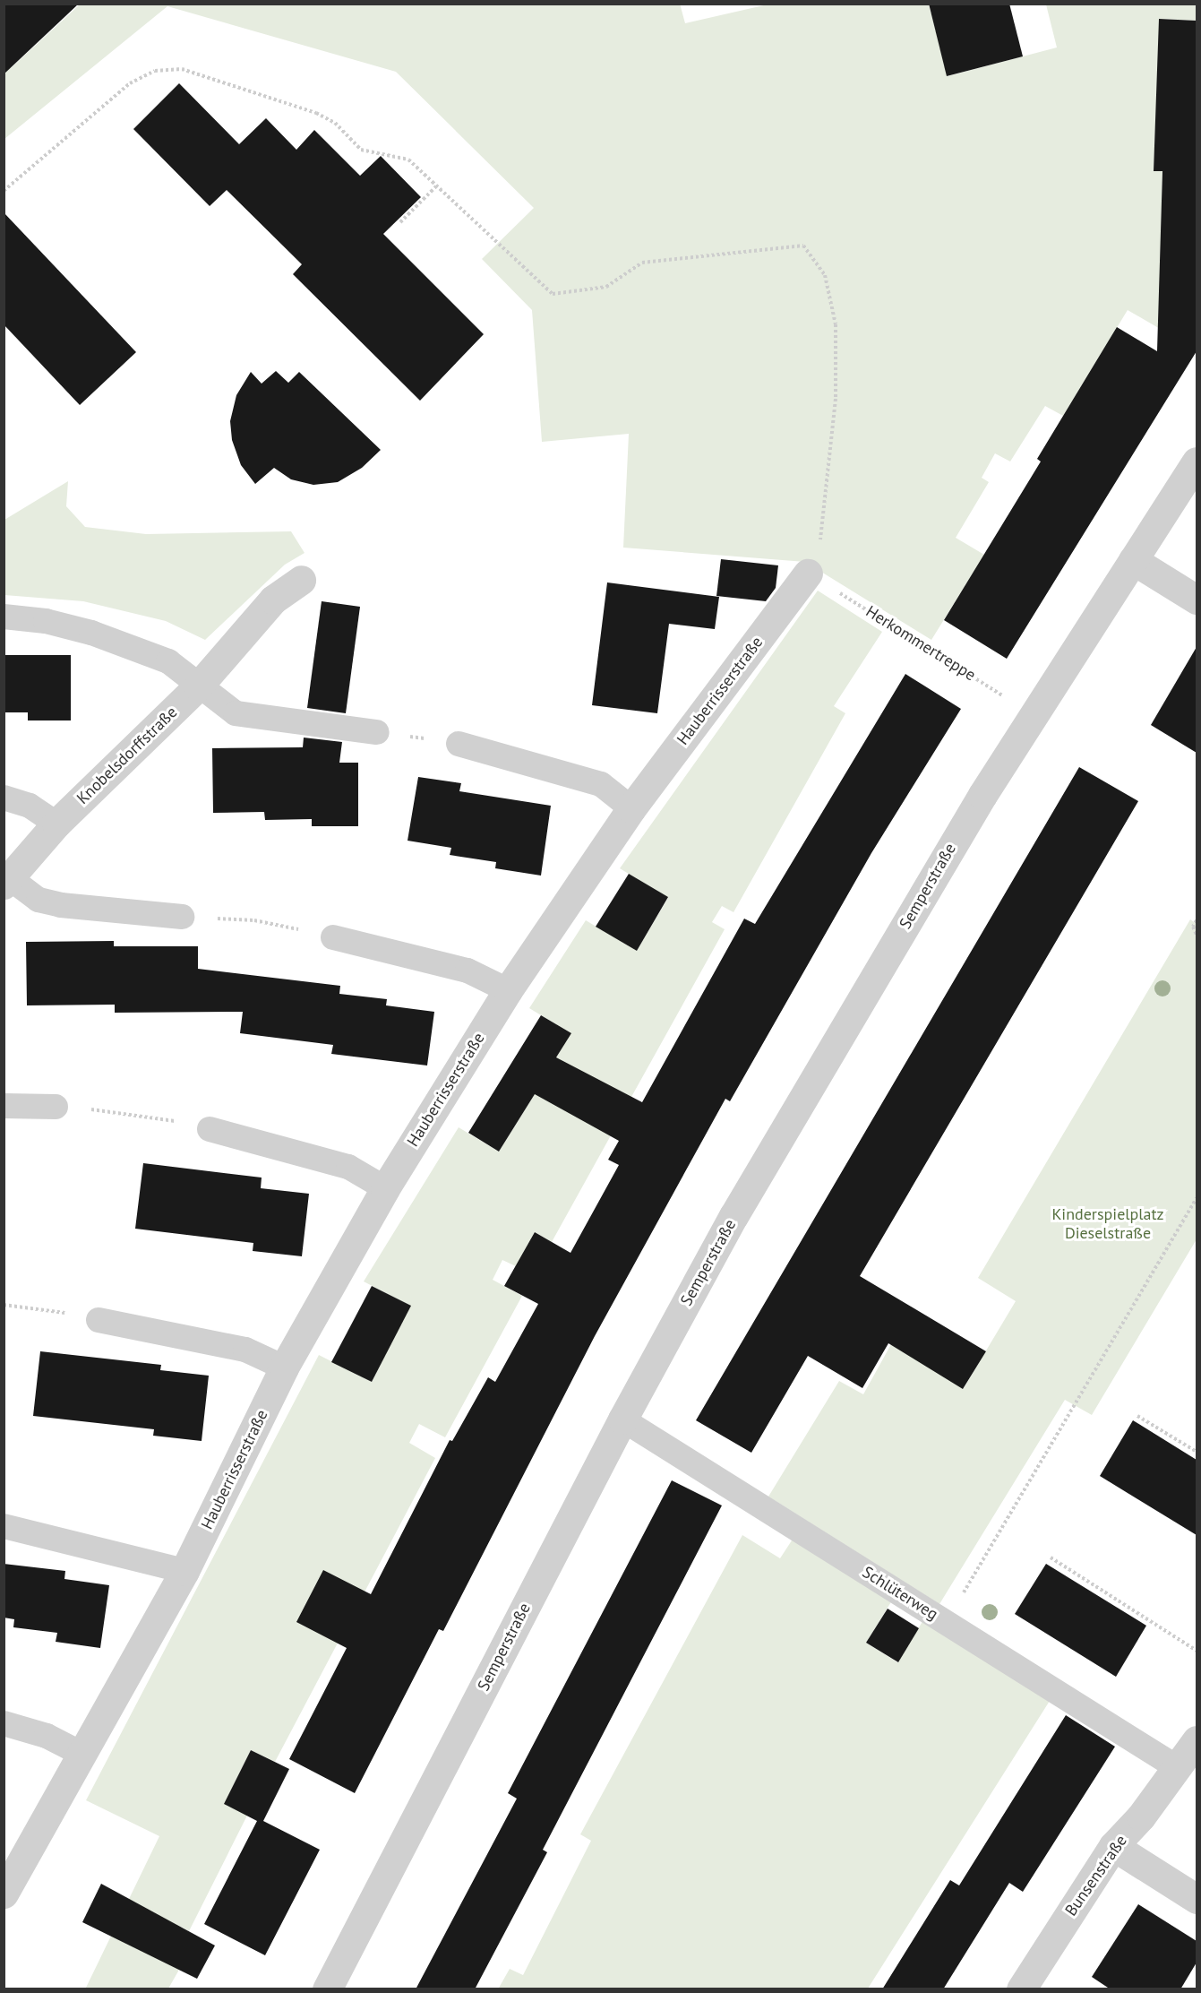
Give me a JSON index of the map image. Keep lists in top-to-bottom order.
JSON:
{
  "streets": {
    "street": [
      "Hauberrisserstraße",
      "Knobelsdorffstraße",
      "Semperstraße",
      "Bunsenstraße"
    ],
    "lane": ["Schlüterweg"],
    "path": ["Herkommertreppe"]
  },
  "crossings": [
    ["Herkommertreppe", "Hauberrisserstraße"],
    ["Herkommertreppe", "Semperstraße"],
    ["Semperstraße", "Schlüterweg"],
    ["Schlüterweg", "Bunsenstraße"]
  ],
  "parks": ["Kinderspielplatz Dieselstraße"]
}
